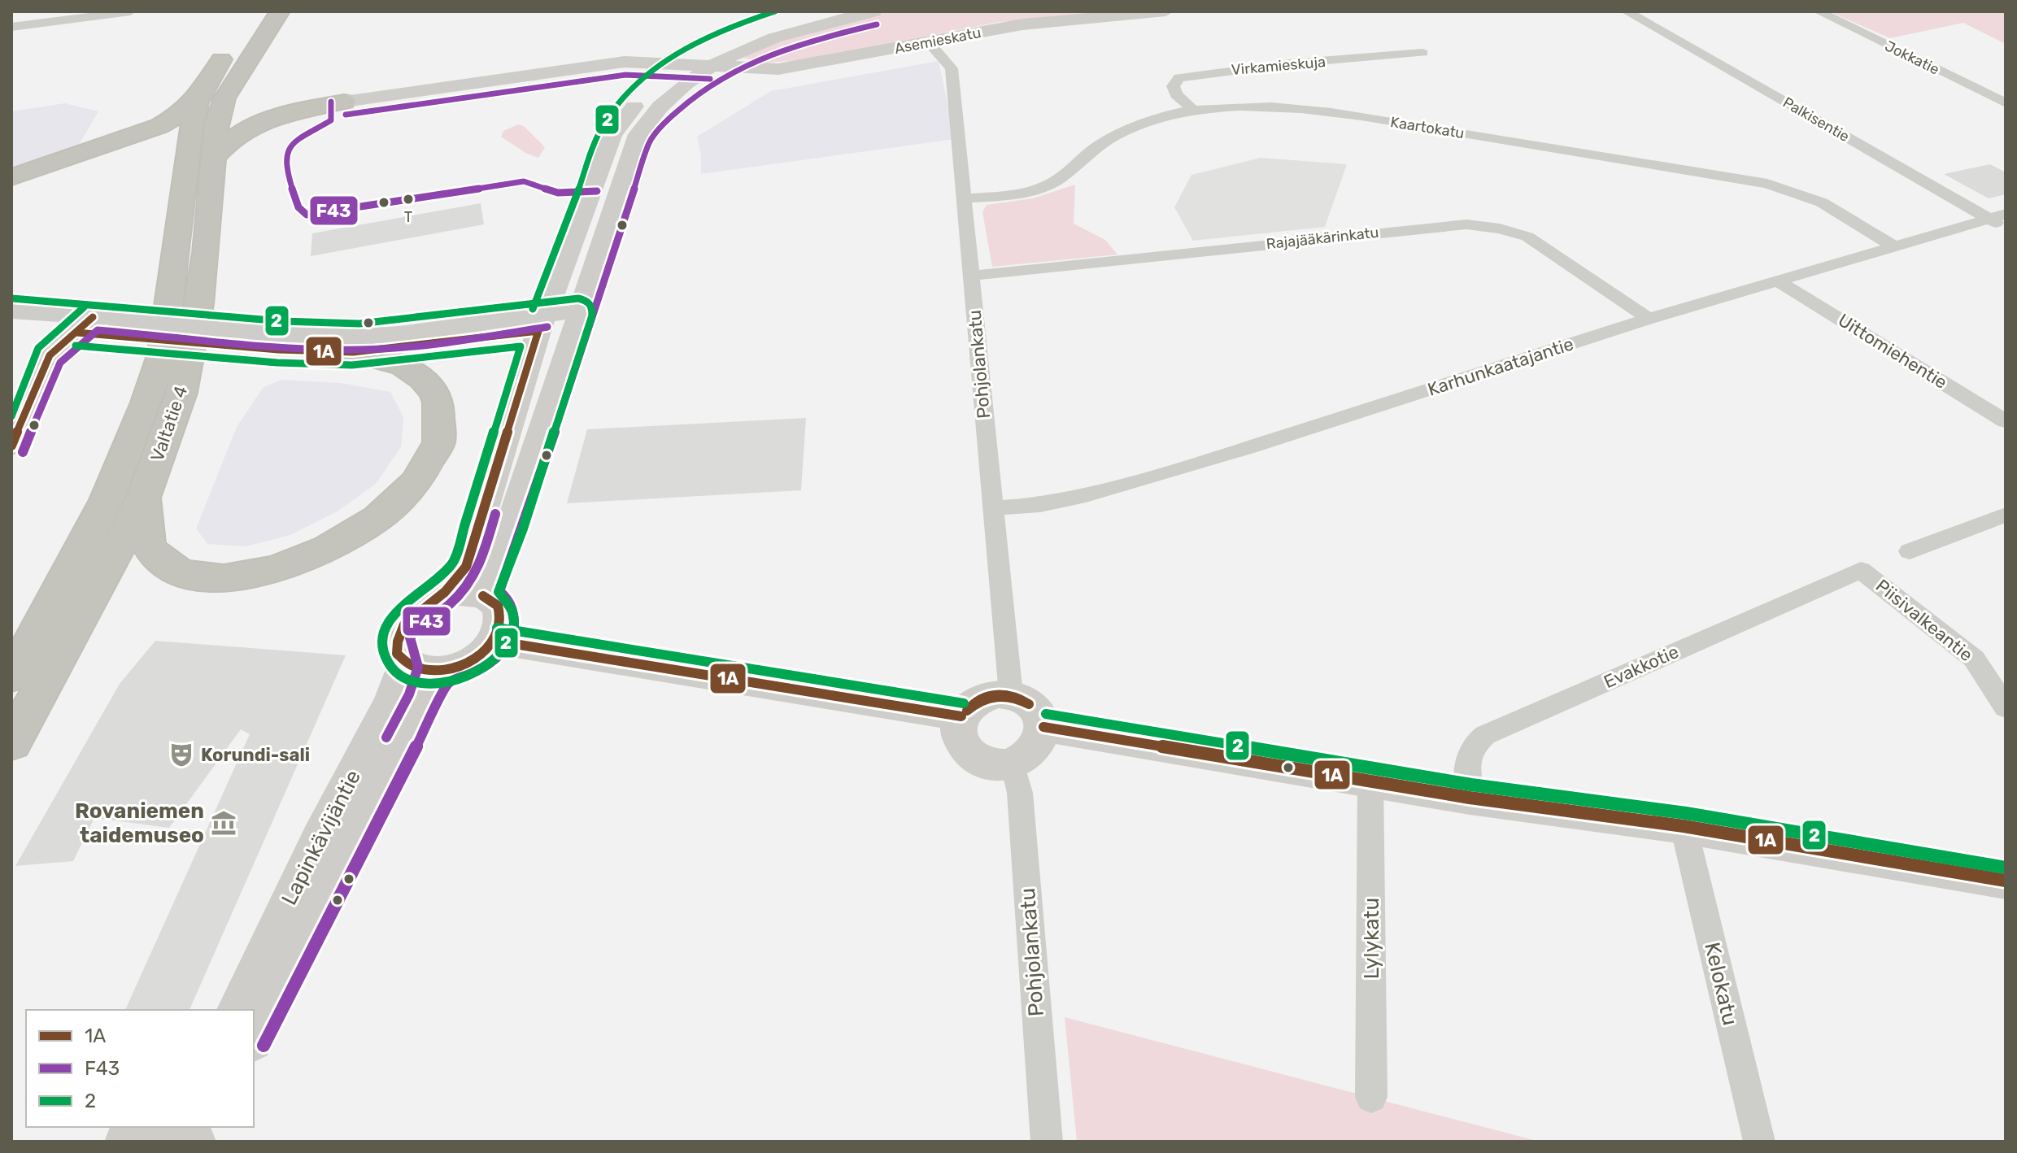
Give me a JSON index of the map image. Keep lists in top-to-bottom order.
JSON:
{
  "streets": {
    "highway": ["Valtatie 4"],
    "main road": ["Asemieskatu", "Lapinkävijäntie"],
    "street": [
      "Jokkatie",
      "Virkamieskuja",
      "Palkisentie",
      "Kaartokatu",
      "Rajajääkärinkatu",
      "Uittomiehentie",
      "Pohjolankatu",
      "Karhunkaatajantie",
      "Piisivalkeantie",
      "Evakkotie",
      "Lylykatu",
      "Kelokatu"
    ]
  },
  "crossings": [
    ["Asemieskatu", "Pohjolankatu"],
    ["Virkamieskuja", "Kaartokatu"],
    ["Palkisentie", "Karhunkaatajantie"],
    ["Kaartokatu", "Pohjolankatu"],
    ["Kaartokatu", "Karhunkaatajantie"],
    ["Rajajääkärinkatu", "Pohjolankatu"],
    ["Rajajääkärinkatu", "Karhunkaatajantie"],
    ["Uittomiehentie", "Karhunkaatajantie"],
    ["Pohjolankatu", "Karhunkaatajantie"],
    ["Piisivalkeantie", "Evakkotie"]
  ],
  "places": {
    "other": ["T"],
    "theatre": ["Korundi-sali"],
    "museum": ["Rovaniemen taidemuseo"]
  },
  "lines": ["transit line 2", "transit line F43", "transit line 1A"],
  "legend": ["1A", "F43", "2"]
}
